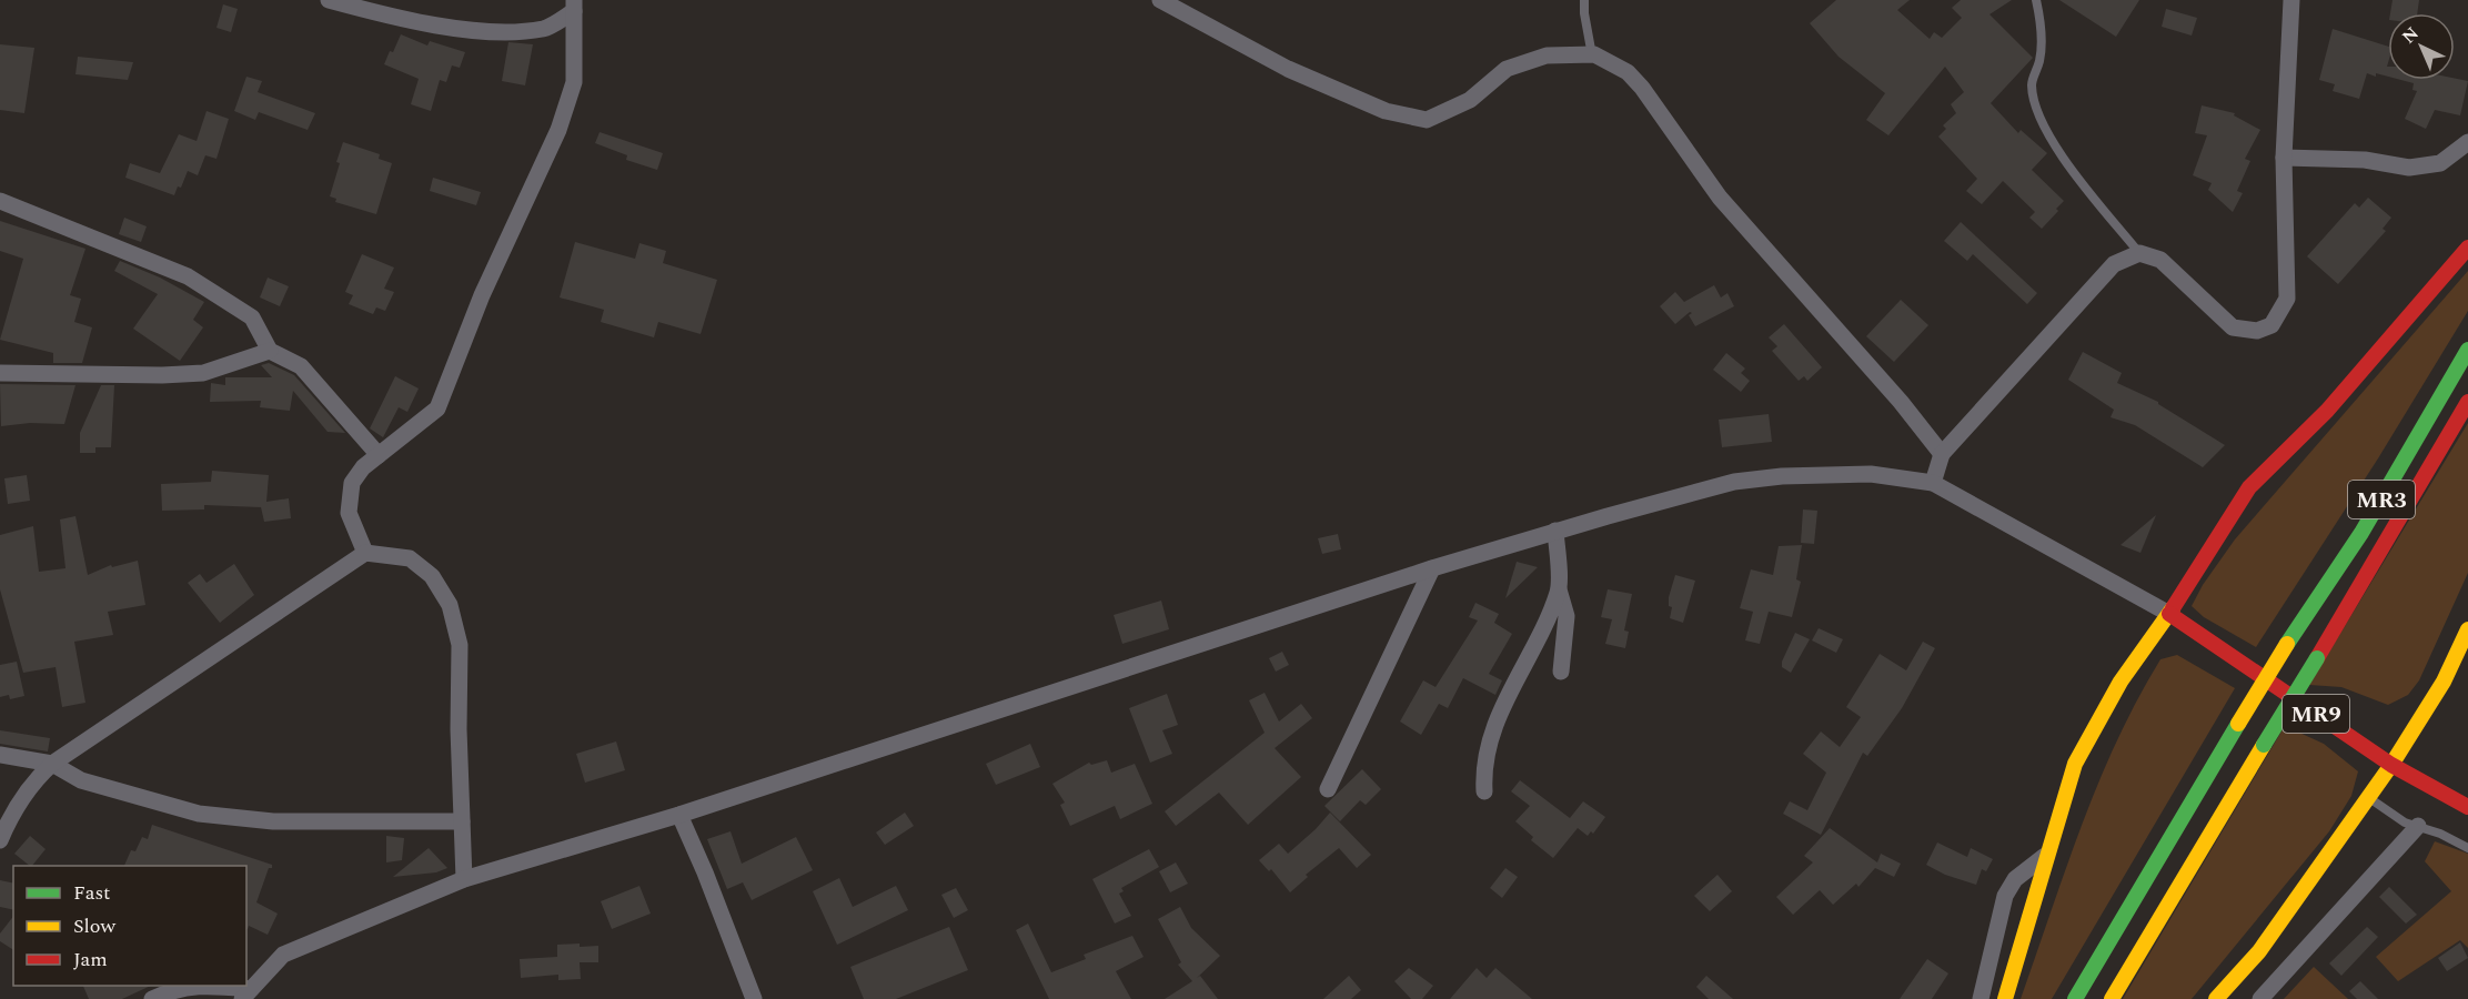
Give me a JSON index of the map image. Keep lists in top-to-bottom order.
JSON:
{
  "streets": {
    "main road": ["MR3", "MR9"]
  },
  "legend": ["Fast", "Slow", "Jam"],
  "north": "top left"
}
